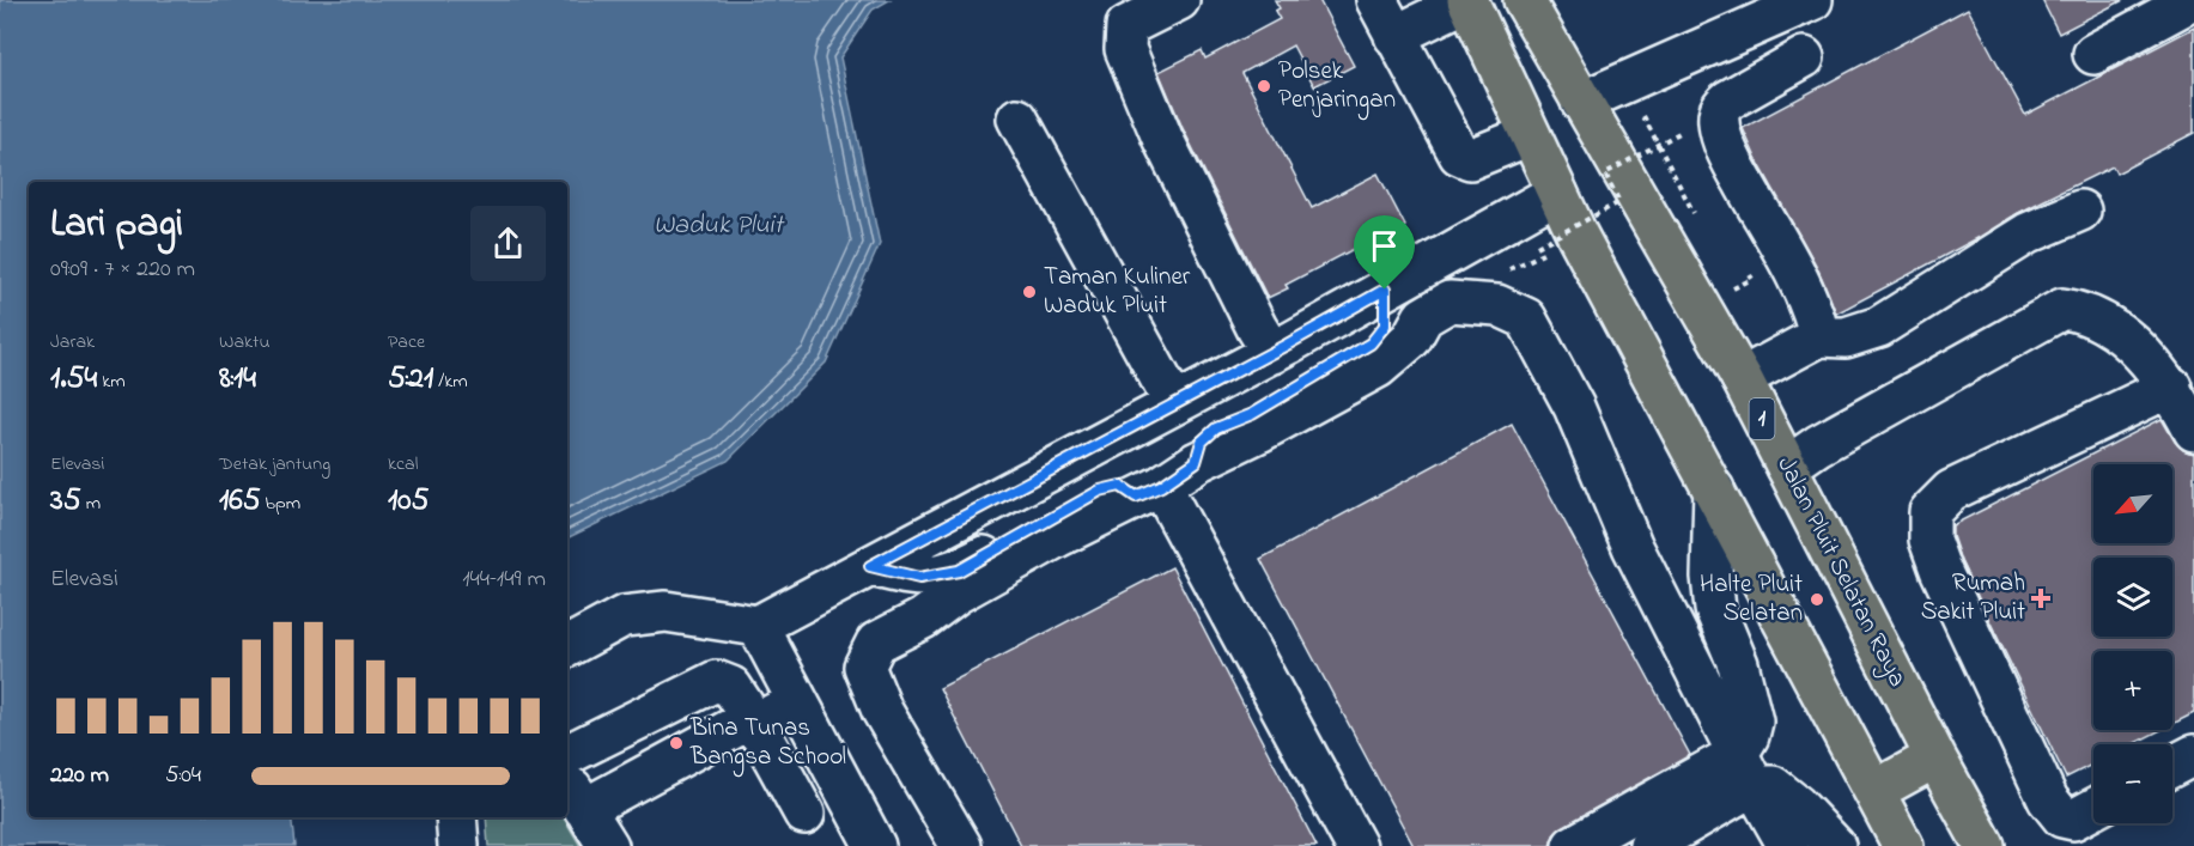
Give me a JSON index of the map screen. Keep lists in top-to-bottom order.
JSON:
{
  "streets": {
    "highway": ["1", "Jalan Pluit Selatan Raya"]
  },
  "water": ["Waduk Pluit"],
  "places": {
    "other": [
      "Polsek Penjaringan",
      "Taman Kuliner Waduk Pluit",
      "Halte Pluit Selatan",
      "Bina Tunas Bangsa School"
    ],
    "health": ["Rumah Sakit Pluit"]
  },
  "north": "bottom left",
  "page": {
    "heading": ["Lari pagi", "09:09 · 7 × 220 m"],
    "stats": [
      ["Jarak", "1.54 km"],
      ["Waktu", "8:14"],
      ["Pace", "5:21 /km"],
      ["Elevasi", "35 m"],
      ["Detak jantung", "165 bpm"],
      ["kcal", "105"]
    ],
    "map_buttons": ["+", "−"],
    "chart": ["Elevasi", "144–149 m"],
    "list": [
      {
        "name": "220 m",
        "note": "5:04"
      }
    ]
  }
}
